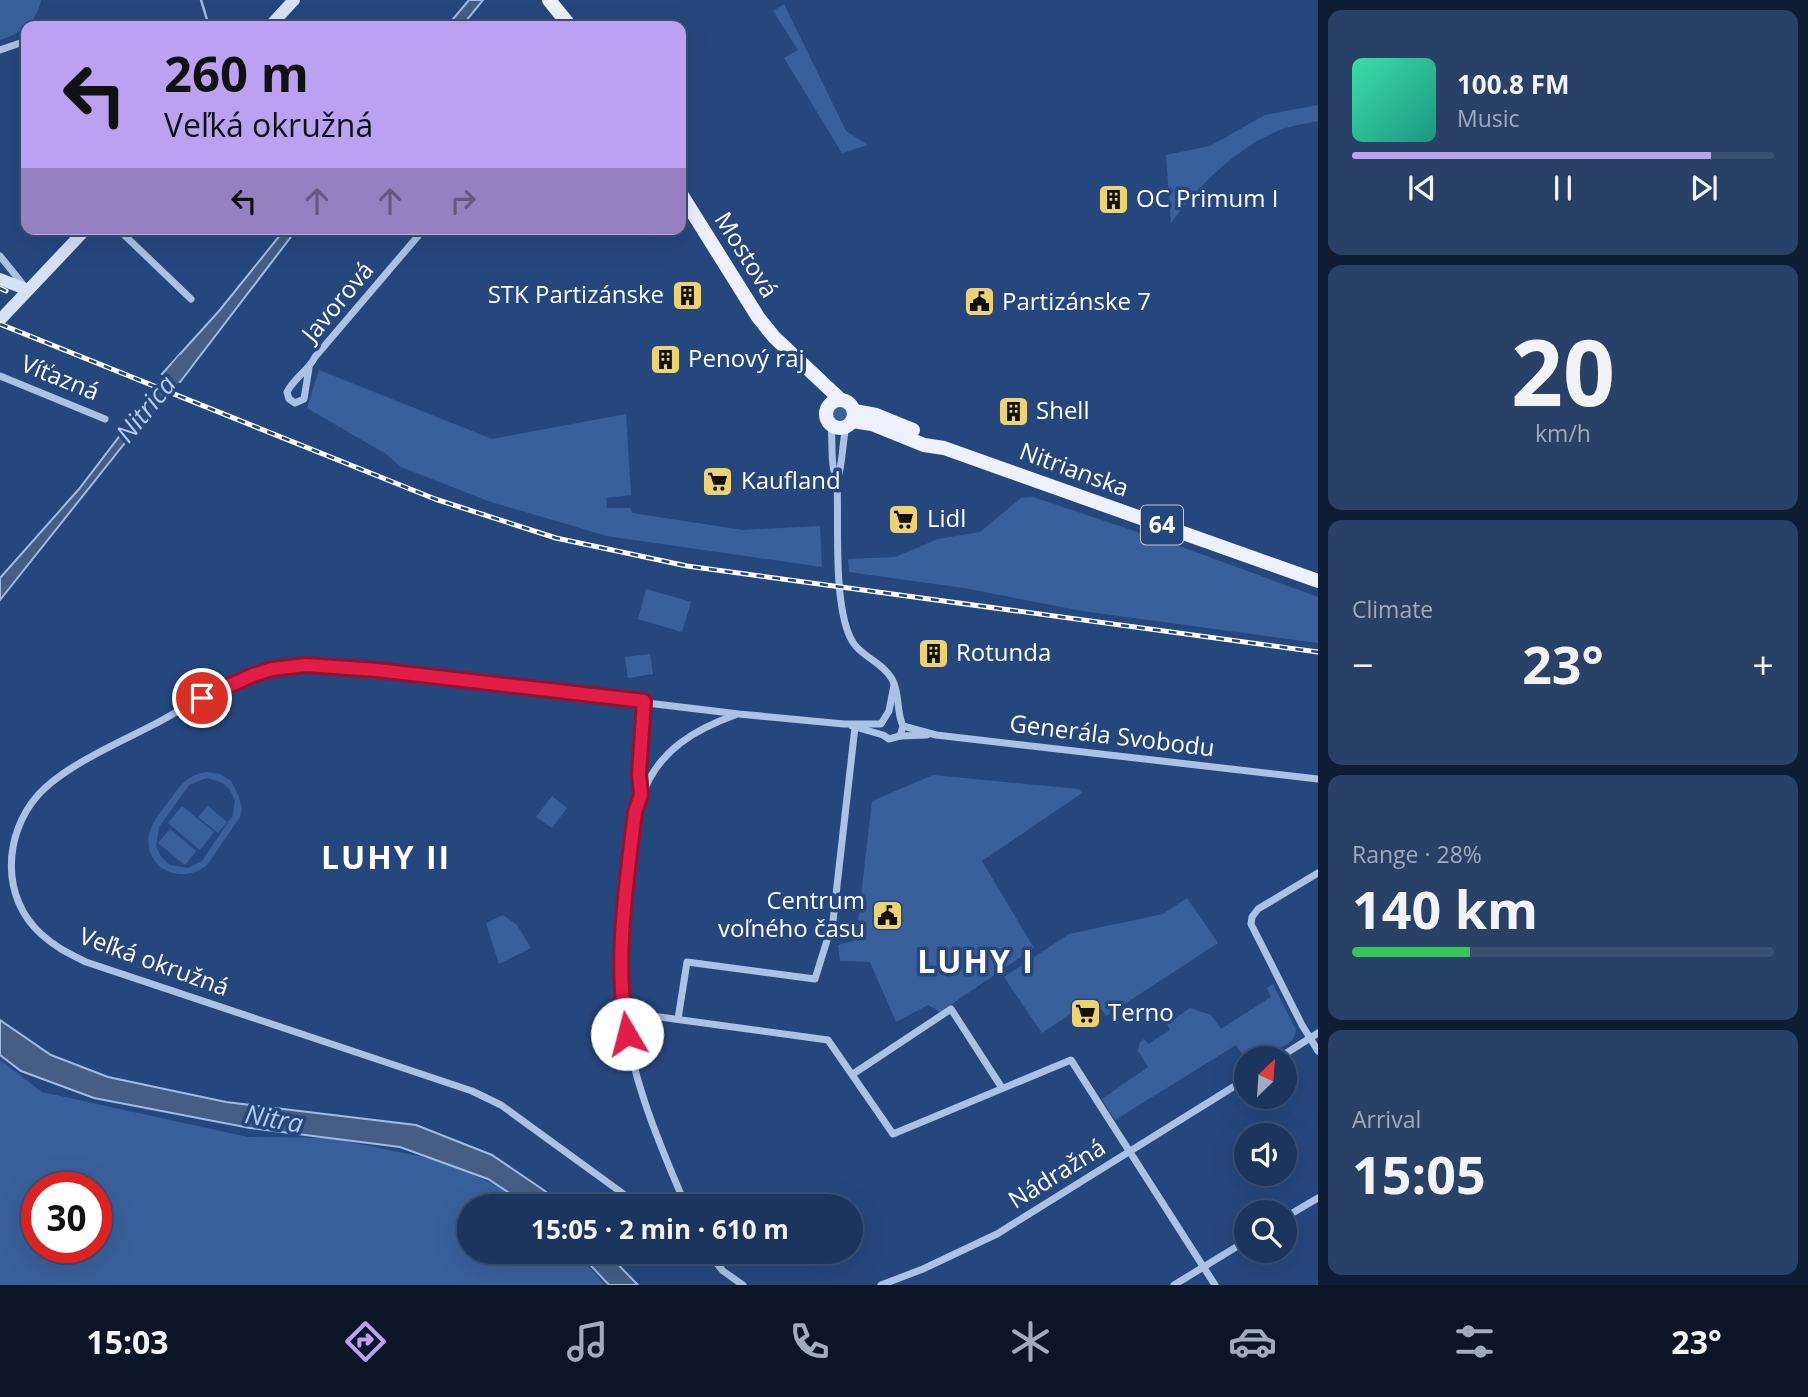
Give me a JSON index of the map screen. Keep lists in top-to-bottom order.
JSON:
{
  "streets": {
    "main road": ["Mostová", "Nitrianska", "64"],
    "street": [
      "Javorová",
      "Víťazná",
      "Generála Svobodu",
      "Veľká okružná",
      "Nádražná"
    ]
  },
  "crossings": [
    ["Mostová", "Nitrianska"],
    ["Mostová", "64"],
    ["Nitrianska", "64"]
  ],
  "districts": ["LUHY II", "LUHY I"],
  "water": ["Nitrica", "Nitra"],
  "places": {
    "building": [
      "OC Primum I",
      "STK Partizánske",
      "Penový raj",
      "Shell",
      "Rotunda"
    ],
    "public building": ["Partizánske 7", "Centrum voľného času"],
    "supermarket": ["Kaufland", "Lidl", "Terno"]
  },
  "north": "top right",
  "page": {
    "turn": ["260 m", "Veľká okružná"],
    "song": ["100.8 FM", "Music"],
    "tile": [
      ["20", "km/h"],
      "Climate",
      ["Range · 28%", "140 km"],
      ["Arrival", "15:05"]
    ],
    "heat": ["−", "23°", "+"],
    "limit": "30",
    "trip": "15:05 · 2 min · 610 m",
    "tabs": ["15:03", "23°"]
  }
}
